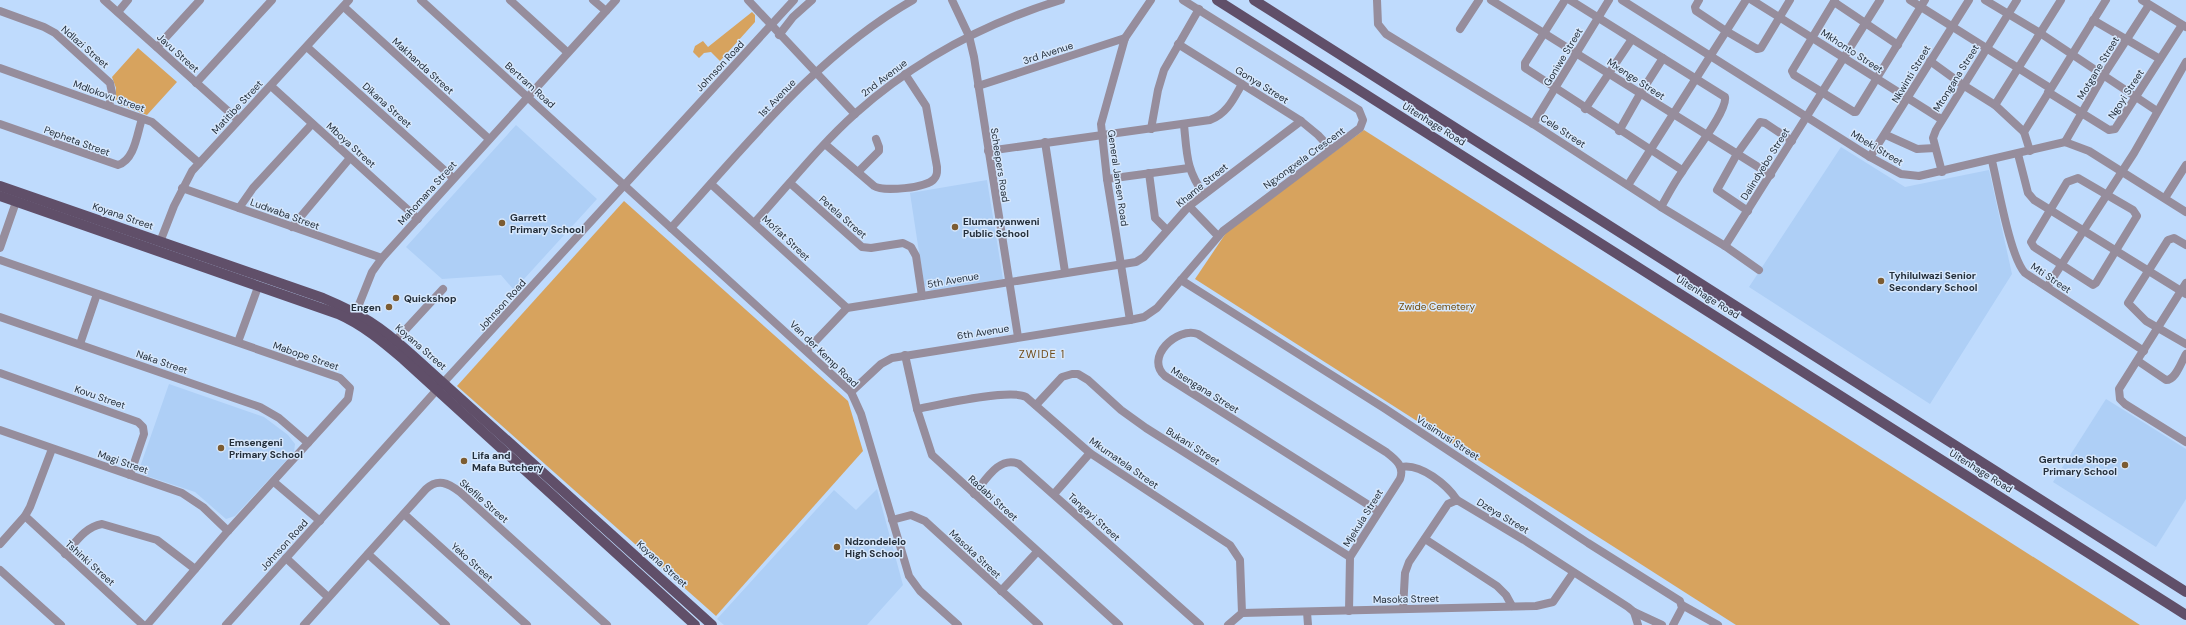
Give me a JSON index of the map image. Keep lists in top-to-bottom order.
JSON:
{
  "streets": {
    "main road": ["Uitenhage Road", "Koyana Street"],
    "street": [
      "Ndlazi Street",
      "Mkhonto Street",
      "Javu Street",
      "3rd Avenue",
      "Goniwe Street",
      "Makhanda Street",
      "Johnson Road",
      "Motgane Street",
      "Nkwinti Street",
      "2nd Avenue",
      "Mtongana Street",
      "Mxenge Street",
      "Bertram Road",
      "Gonya Street",
      "Ngoyi Street",
      "Mdlokovu Street",
      "1st Avenue",
      "Dikana Street",
      "Matitibe Street",
      "Cele Street",
      "Pepheta Street",
      "Mboya Street",
      "Mbeki Street",
      "Ngxongxela Crescent",
      "Dalindyebo Street",
      "Scheepers Road",
      "General Jansen Road",
      "Khame Street",
      "Mahomana Street",
      "Ludwaba Street",
      "Petela Street",
      "Moffat Street",
      "Mti Street",
      "5th Avenue",
      "6th Avenue",
      "Van der Kemp Road",
      "Mabope Street",
      "Naka Street",
      "Msengana Street",
      "Kovu Street",
      "Vusimusi Street",
      "Bukani Street",
      "Magi Street",
      "Mkumatela Street",
      "Radabi Street",
      "Skefile Street",
      "Dzeya Street",
      "Tangayi Street",
      "Mjekula Street",
      "Masoka Street",
      "Yeko Street",
      "Tshinki Street"
    ]
  },
  "crossings": [
    ["Ndlazi Street", "Mdlokovu Street"],
    ["Mkhonto Street", "Nkwinti Street"],
    ["Mkhonto Street", "Mtongana Street"],
    ["Mkhonto Street", "Dalindyebo Street"],
    ["Javu Street", "Matitibe Street"],
    ["3rd Avenue", "Scheepers Road"],
    ["3rd Avenue", "General Jansen Road"],
    ["Goniwe Street", "Mxenge Street"],
    ["Goniwe Street", "Cele Street"],
    ["Makhanda Street", "Matitibe Street"],
    ["Makhanda Street", "Mahomana Street"],
    ["Johnson Road", "Bertram Road"],
    ["Johnson Road", "Koyana Street"],
    ["Johnson Road", "Van der Kemp Road"],
    ["Motgane Street", "Ngoyi Street"],
    ["Motgane Street", "Mbeki Street"],
    ["Nkwinti Street", "Ngoyi Street"],
    ["Nkwinti Street", "Mbeki Street"],
    ["2nd Avenue", "Scheepers Road"],
    ["2nd Avenue", "Petela Street"],
    ["2nd Avenue", "Moffat Street"],
    ["Mtongana Street", "Ngoyi Street"],
    ["Mtongana Street", "Mbeki Street"],
    ["Mxenge Street", "Dalindyebo Street"],
    ["Bertram Road", "Mahomana Street"],
    ["Bertram Road", "Van der Kemp Road"],
    ["Gonya Street", "Ngxongxela Crescent"],
    ["Gonya Street", "Khame Street"],
    ["Mdlokovu Street", "Matitibe Street"],
    ["Mdlokovu Street", "Pepheta Street"],
    ["1st Avenue", "Moffat Street"],
    ["1st Avenue", "Van der Kemp Road"],
    ["Dikana Street", "Matitibe Street"],
    ["Dikana Street", "Mahomana Street"],
    ["Matitibe Street", "Mboya Street"],
    ["Matitibe Street", "Ludwaba Street"],
    ["Matitibe Street", "Koyana Street"],
    ["Cele Street", "Dalindyebo Street"],
    ["Mboya Street", "Mahomana Street"],
    ["Mbeki Street", "Dalindyebo Street"],
    ["Mbeki Street", "Mti Street"],
    ["Ngxongxela Crescent", "General Jansen Road"],
    ["Ngxongxela Crescent", "6th Avenue"],
    ["Ngxongxela Crescent", "Vusimusi Street"],
    ["Scheepers Road", "5th Avenue"],
    ["Scheepers Road", "6th Avenue"],
    ["General Jansen Road", "Khame Street"],
    ["General Jansen Road", "5th Avenue"],
    ["General Jansen Road", "6th Avenue"],
    ["Khame Street", "5th Avenue"],
    ["Mahomana Street", "Ludwaba Street"],
    ["Mahomana Street", "Koyana Street"],
    ["Petela Street", "5th Avenue"],
    ["Moffat Street", "5th Avenue"],
    ["6th Avenue", "Van der Kemp Road"],
    ["6th Avenue", "Radabi Street"],
    ["Van der Kemp Road", "Masoka Street"],
    ["Mabope Street", "Naka Street"],
    ["Mabope Street", "Magi Street"],
    ["Msengana Street", "Dzeya Street"],
    ["Msengana Street", "Mjekula Street"],
    ["Kovu Street", "Magi Street"],
    ["Bukani Street", "Mkumatela Street"],
    ["Bukani Street", "Mjekula Street"],
    ["Mkumatela Street", "Radabi Street"],
    ["Mkumatela Street", "Masoka Street"],
    ["Radabi Street", "Tangayi Street"],
    ["Skefile Street", "Yeko Street"],
    ["Dzeya Street", "Mjekula Street"],
    ["Dzeya Street", "Masoka Street"],
    ["Mjekula Street", "Masoka Street"]
  ],
  "districts": ["ZWIDE 1"],
  "parks": ["Zwide Cemetery"],
  "places": [
    "Garrett Primary School",
    "Elumanyanweni Public School",
    "Tyhilulwazi Senior Secondary School",
    "Quickshop",
    "Engen",
    "Emsengeni Primary School",
    "Lifa and Mafa Butchery",
    "Gertrude Shope Primary School",
    "Ndzondelelo High School"
  ]
}
